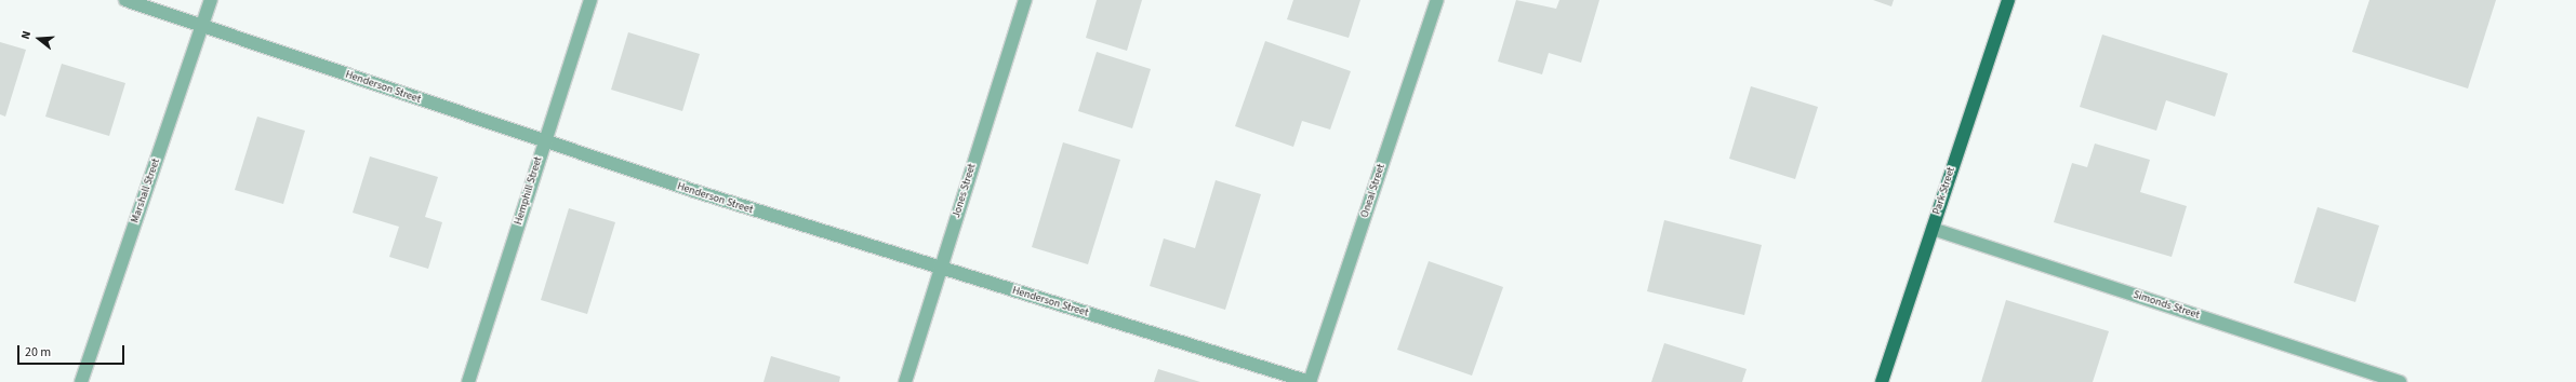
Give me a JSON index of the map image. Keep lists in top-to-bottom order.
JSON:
{
  "streets": {
    "main road": ["Park Street"],
    "street": [
      "Henderson Street",
      "Marshall Street",
      "Hemphill Street",
      "Jones Street",
      "Oneal Street",
      "Simonds Street"
    ]
  },
  "crossings": [
    ["Henderson Street", "Marshall Street"],
    ["Henderson Street", "Hemphill Street"],
    ["Henderson Street", "Jones Street"],
    ["Henderson Street", "Oneal Street"],
    ["Park Street", "Simonds Street"]
  ],
  "scale_bar": "20 m",
  "north": "left"
}
